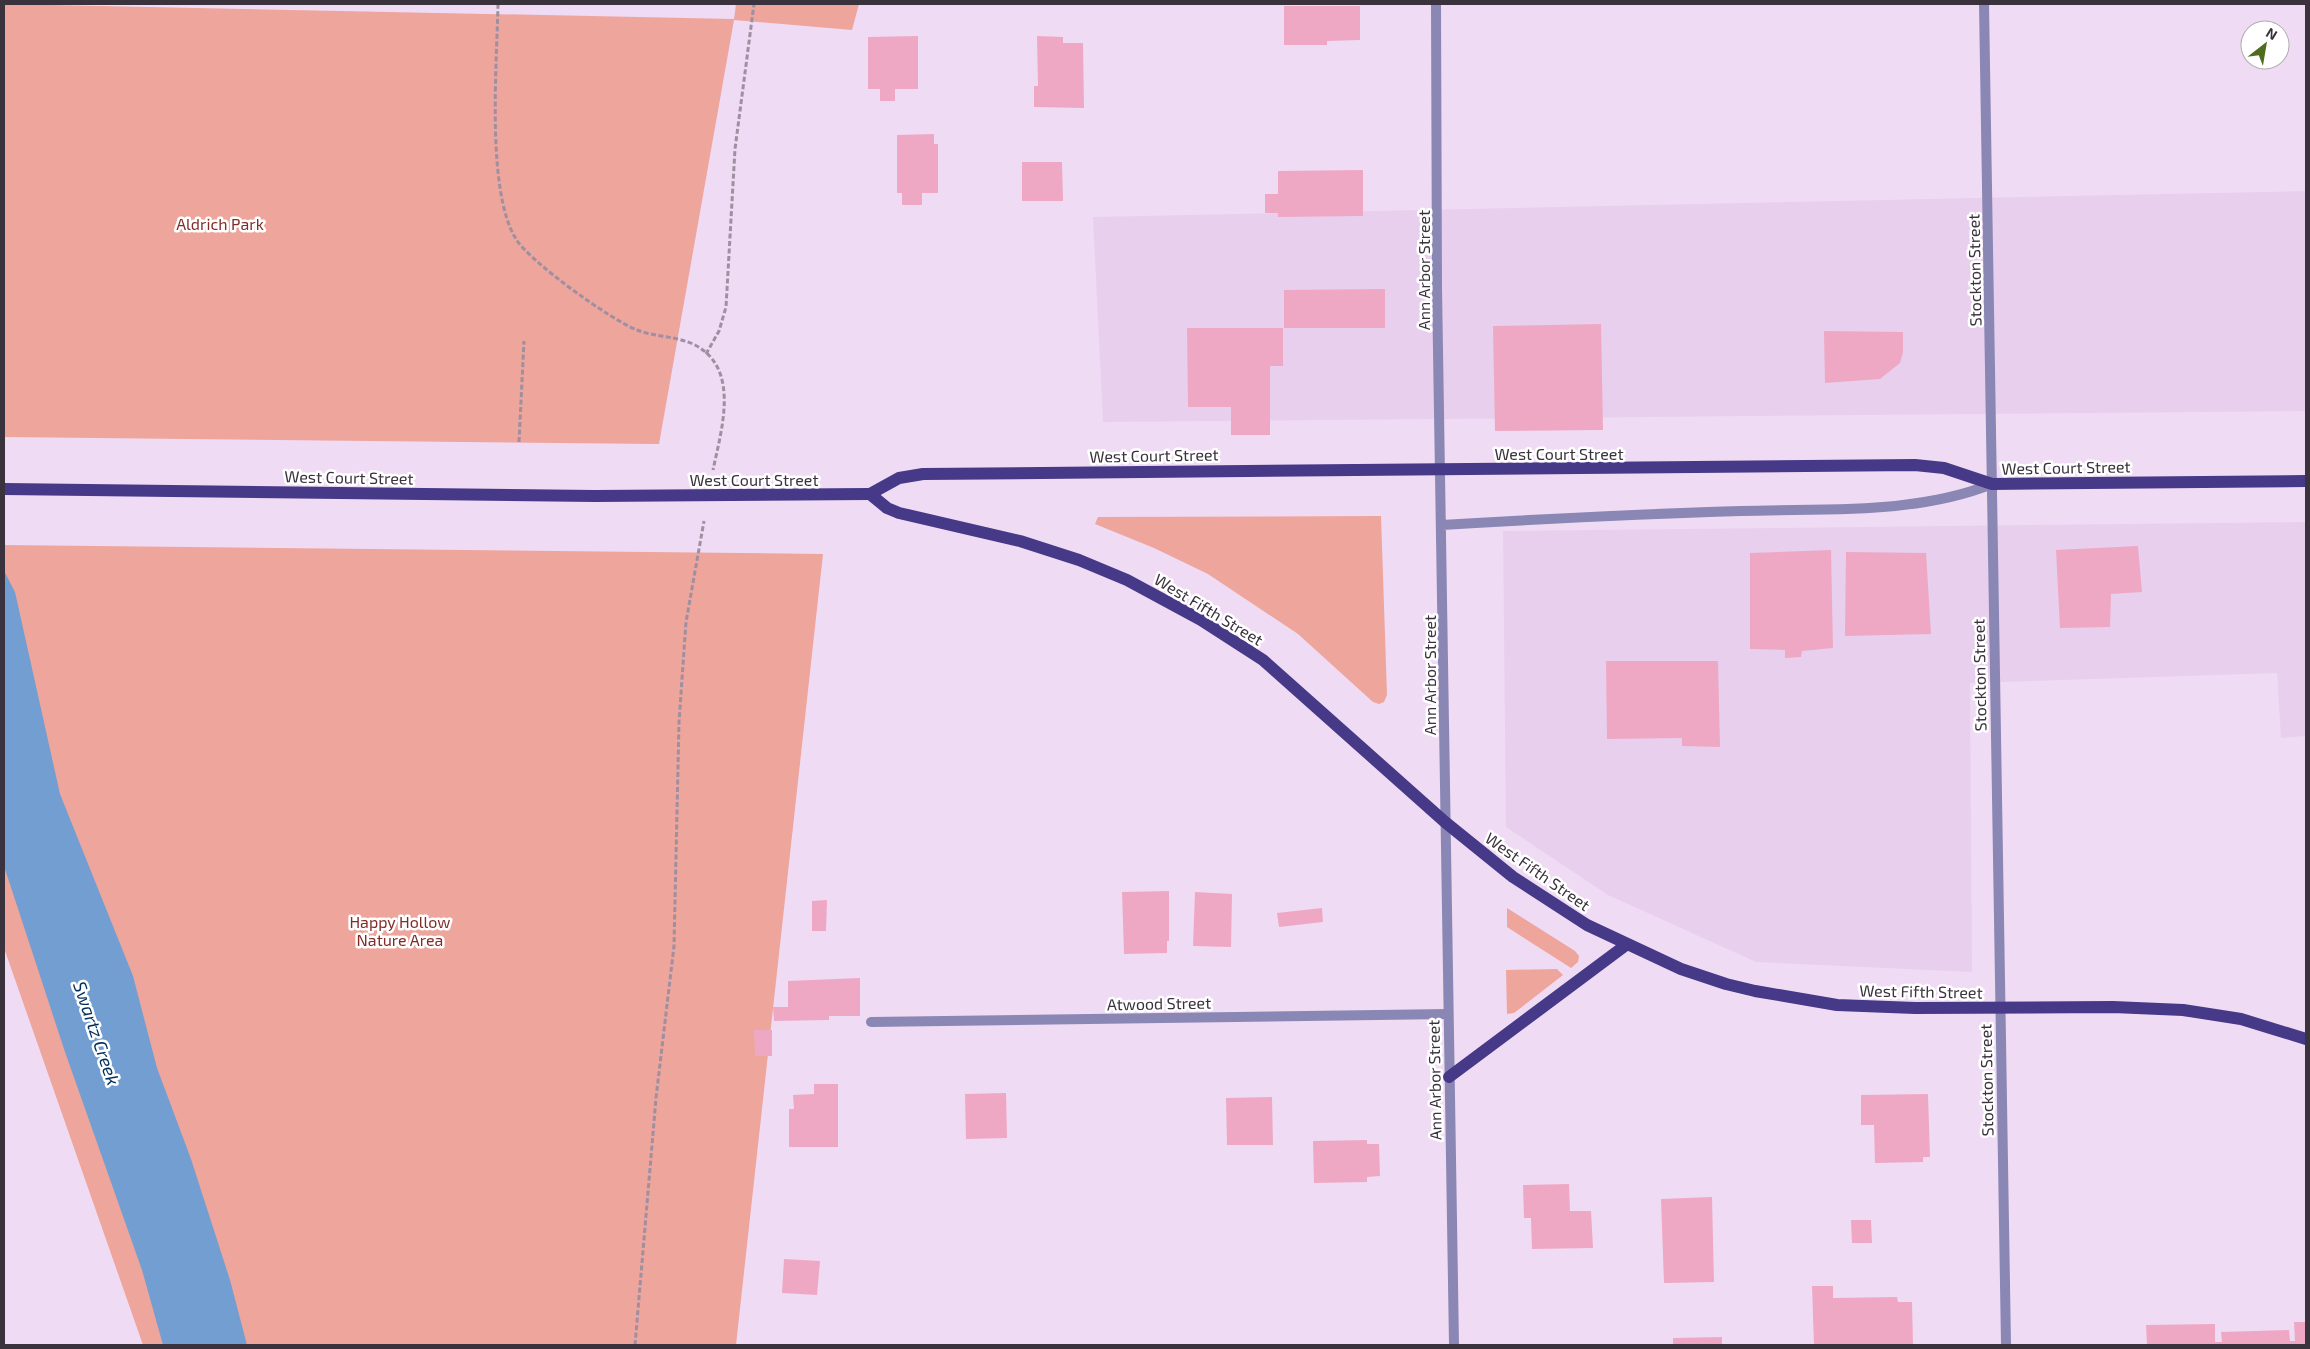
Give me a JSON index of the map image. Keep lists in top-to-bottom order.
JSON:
{
  "streets": {
    "main road": ["West Court Street", "West Fifth Street"],
    "street": ["Ann Arbor Street", "Stockton Street", "Atwood Street"]
  },
  "crossings": [
    ["Ann Arbor Street", "West Court Street"],
    ["Ann Arbor Street", "West Fifth Street"],
    ["Ann Arbor Street", "Atwood Street"],
    ["Stockton Street", "West Court Street"],
    ["Stockton Street", "West Fifth Street"],
    ["West Court Street", "West Fifth Street"]
  ],
  "water": ["Swartz Creek"],
  "parks": ["Aldrich Park", "Happy Hollow Nature Area"],
  "north": "top right"
}
